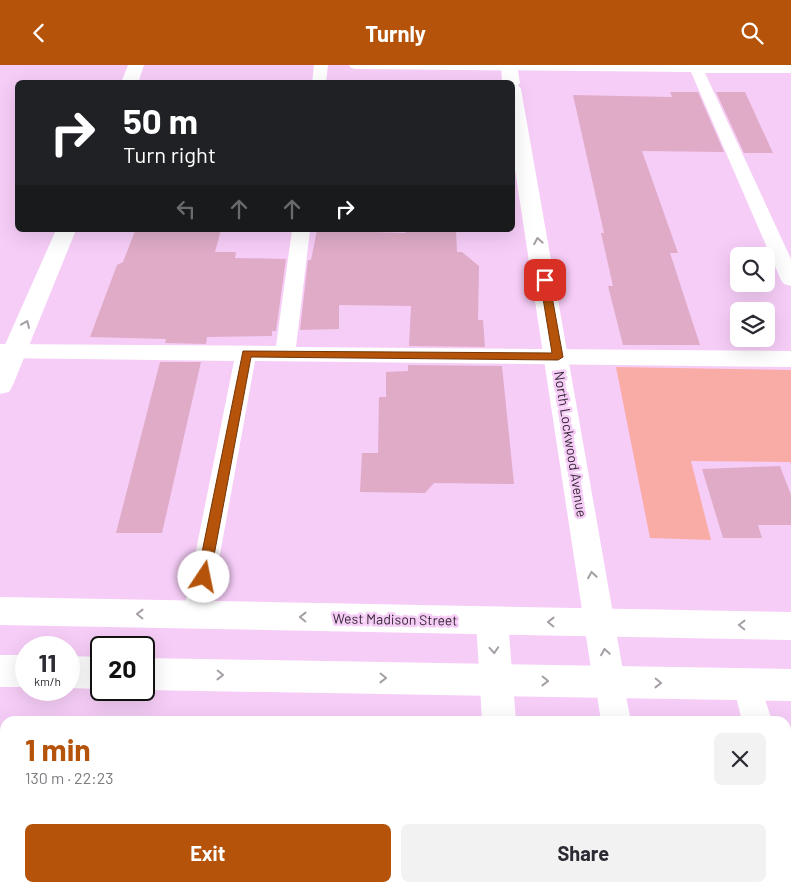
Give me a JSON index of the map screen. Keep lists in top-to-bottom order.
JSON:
{
  "streets": {
    "street": ["North Lockwood Avenue", "West Madison Street"]
  },
  "crossings": [
    ["North Lockwood Avenue", "West Madison Street"]
  ],
  "one_way": ["North Lockwood Avenue"],
  "page": {
    "header": "Turnly",
    "turn": ["50 m", "Turn right"],
    "speed": "11 km/h",
    "limit": "20",
    "heading": ["1 min", "130 m · 22:23"],
    "buttons": ["Exit", "Share"]
  }
}
